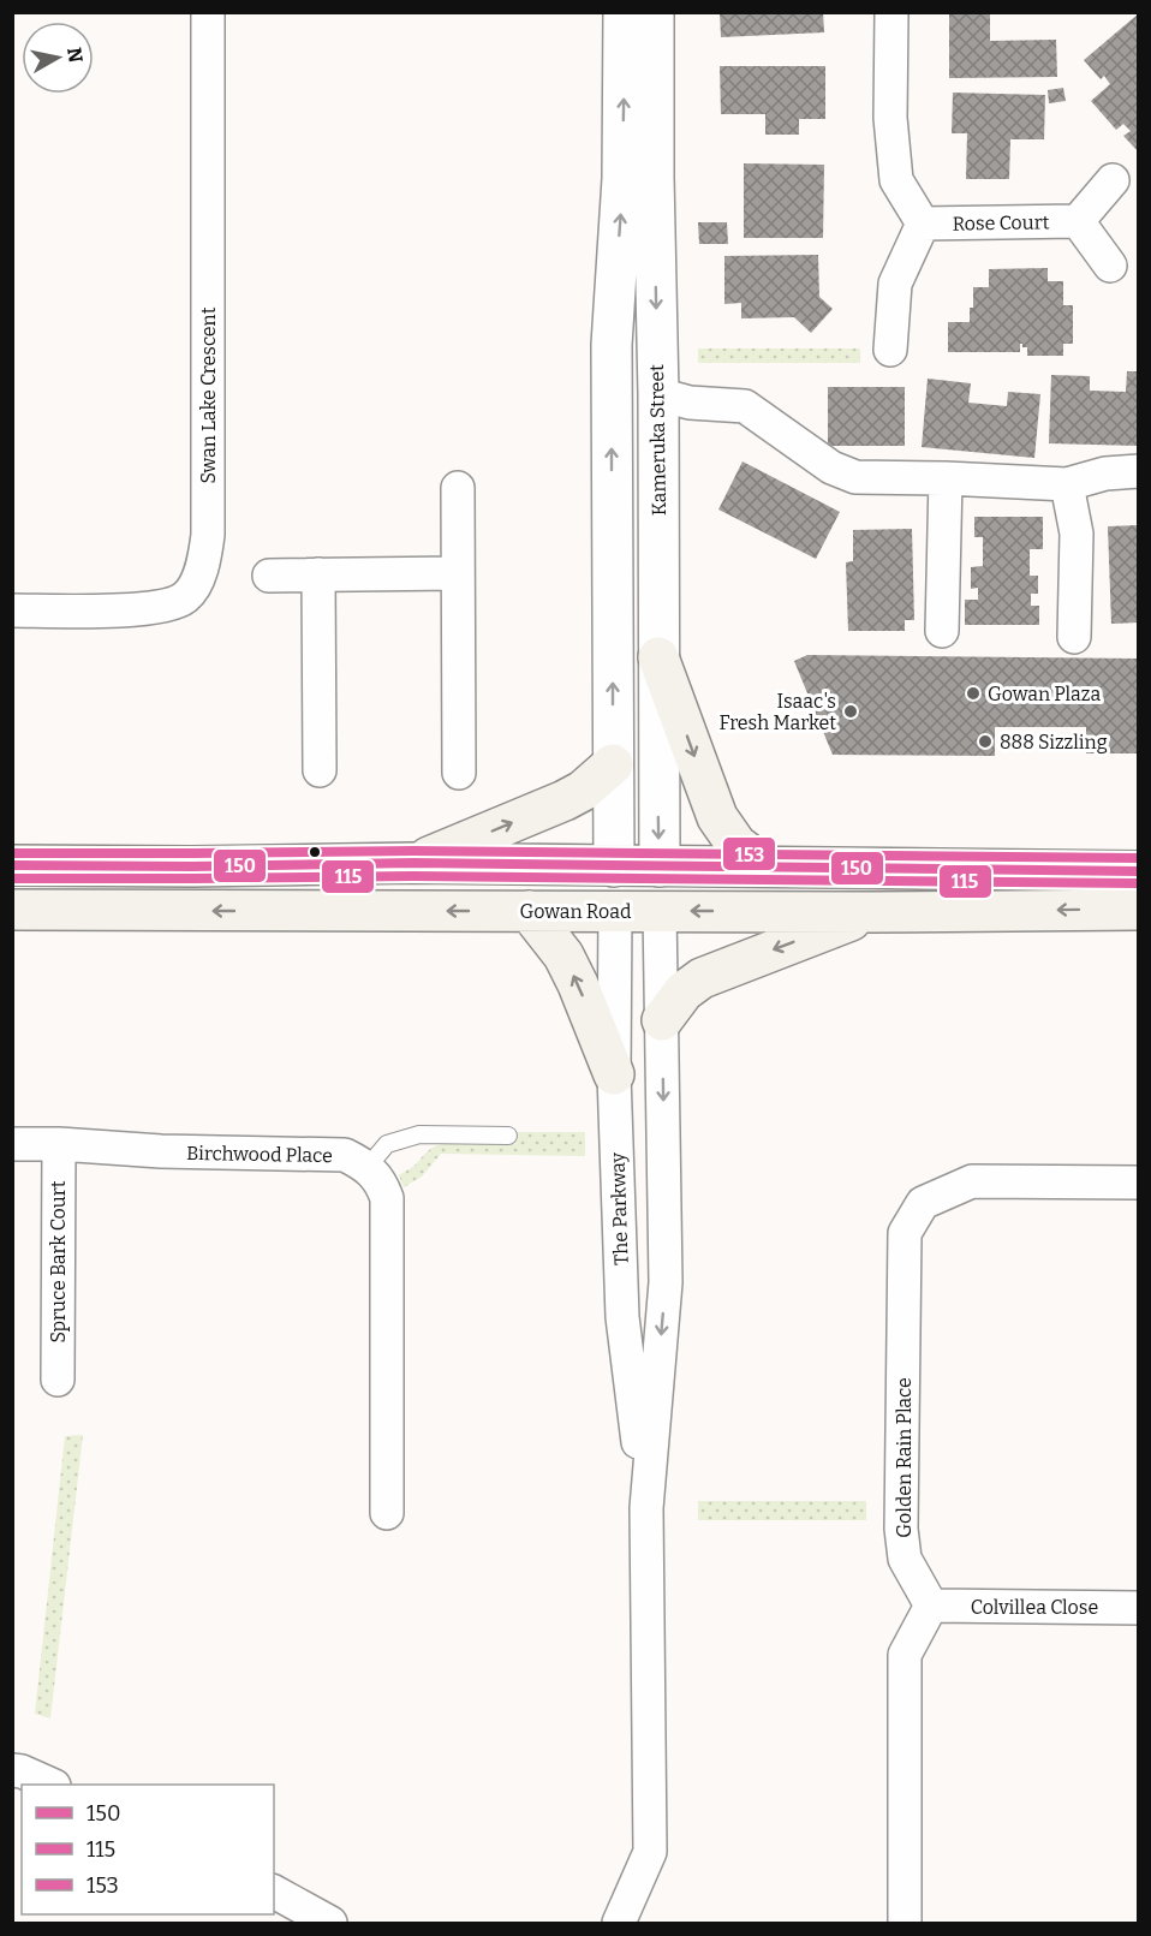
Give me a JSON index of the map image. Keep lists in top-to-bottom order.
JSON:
{
  "streets": {
    "main road": ["Gowan Road"],
    "street": [
      "Rose Court",
      "Swan Lake Crescent",
      "Kameruka Street",
      "Birchwood Place",
      "The Parkway",
      "Spruce Bark Court",
      "Golden Rain Place",
      "Colvillea Close"
    ]
  },
  "crossings": [
    ["Gowan Road", "The Parkway"],
    ["Birchwood Place", "Spruce Bark Court"],
    ["Golden Rain Place", "Colvillea Close"]
  ],
  "places": ["Gowan Plaza", "Isaac's Fresh Market", "888 Sizzling"],
  "lines": ["transit line 153", "transit line 150", "transit line 115"],
  "legend": ["150", "115", "153"],
  "north": "right"
}
